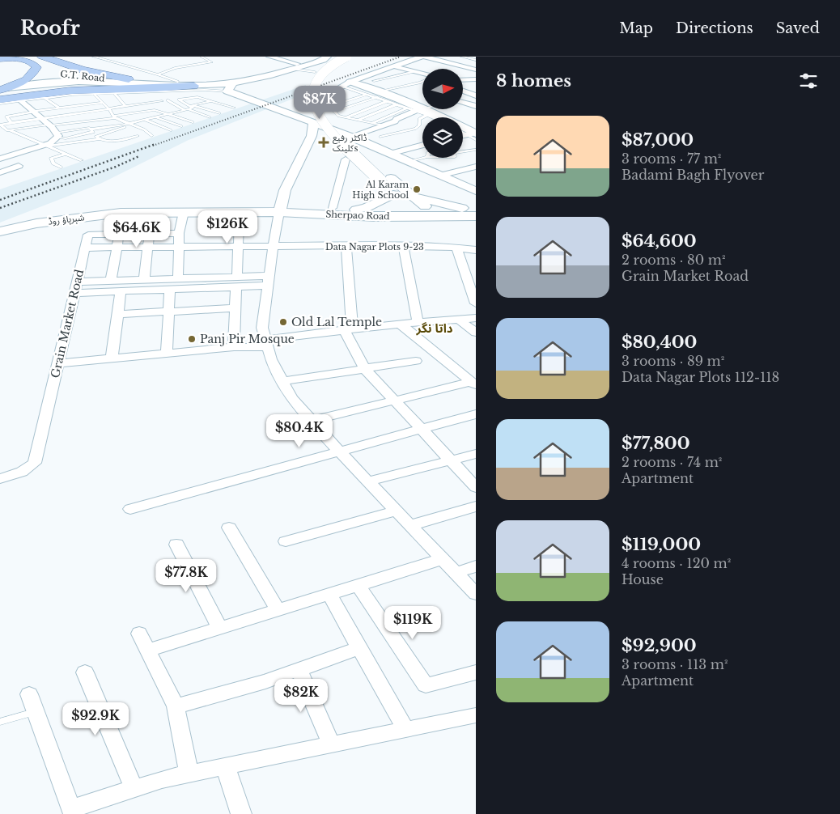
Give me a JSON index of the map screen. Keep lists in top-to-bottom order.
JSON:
{
  "streets": {
    "main road": ["G.T. Road", "Sherpao Road", "شېرپاؤ روڈ"],
    "street": ["Data Nagar Plots 9-23", "Grain Market Road"]
  },
  "crossings": [
    ["Sherpao Road", "شېرپاؤ روڈ"]
  ],
  "districts": ["داتا نگر"],
  "places": {
    "health": ["ڈاکٹر رفیع کلینکs"],
    "other": ["Al Karam High School", "Old Lal Temple", "Panj Pir Mosque"]
  },
  "north": "right",
  "page": {
    "header": "Roofr",
    "nav": ["Map", "Directions", "Saved"],
    "heading": "8 homes",
    "price": [
      "$87K",
      "$126K",
      "$64.6K",
      "$80.4K",
      "$77.8K",
      "$119K",
      "$82K",
      "$92.9K"
    ],
    "list": [
      {
        "name": "$87,000",
        "note": "3 rooms · 77 m² · Badami Bagh Flyover"
      },
      {
        "name": "$64,600",
        "note": "2 rooms · 80 m² · Grain Market Road"
      },
      {
        "name": "$80,400",
        "note": "3 rooms · 89 m² · Data Nagar Plots 112-118"
      },
      {
        "name": "$77,800",
        "note": "2 rooms · 74 m² · Apartment"
      },
      {
        "name": "$119,000",
        "note": "4 rooms · 120 m² · House"
      },
      {
        "name": "$92,900",
        "note": "3 rooms · 113 m² · Apartment"
      }
    ]
  }
}
